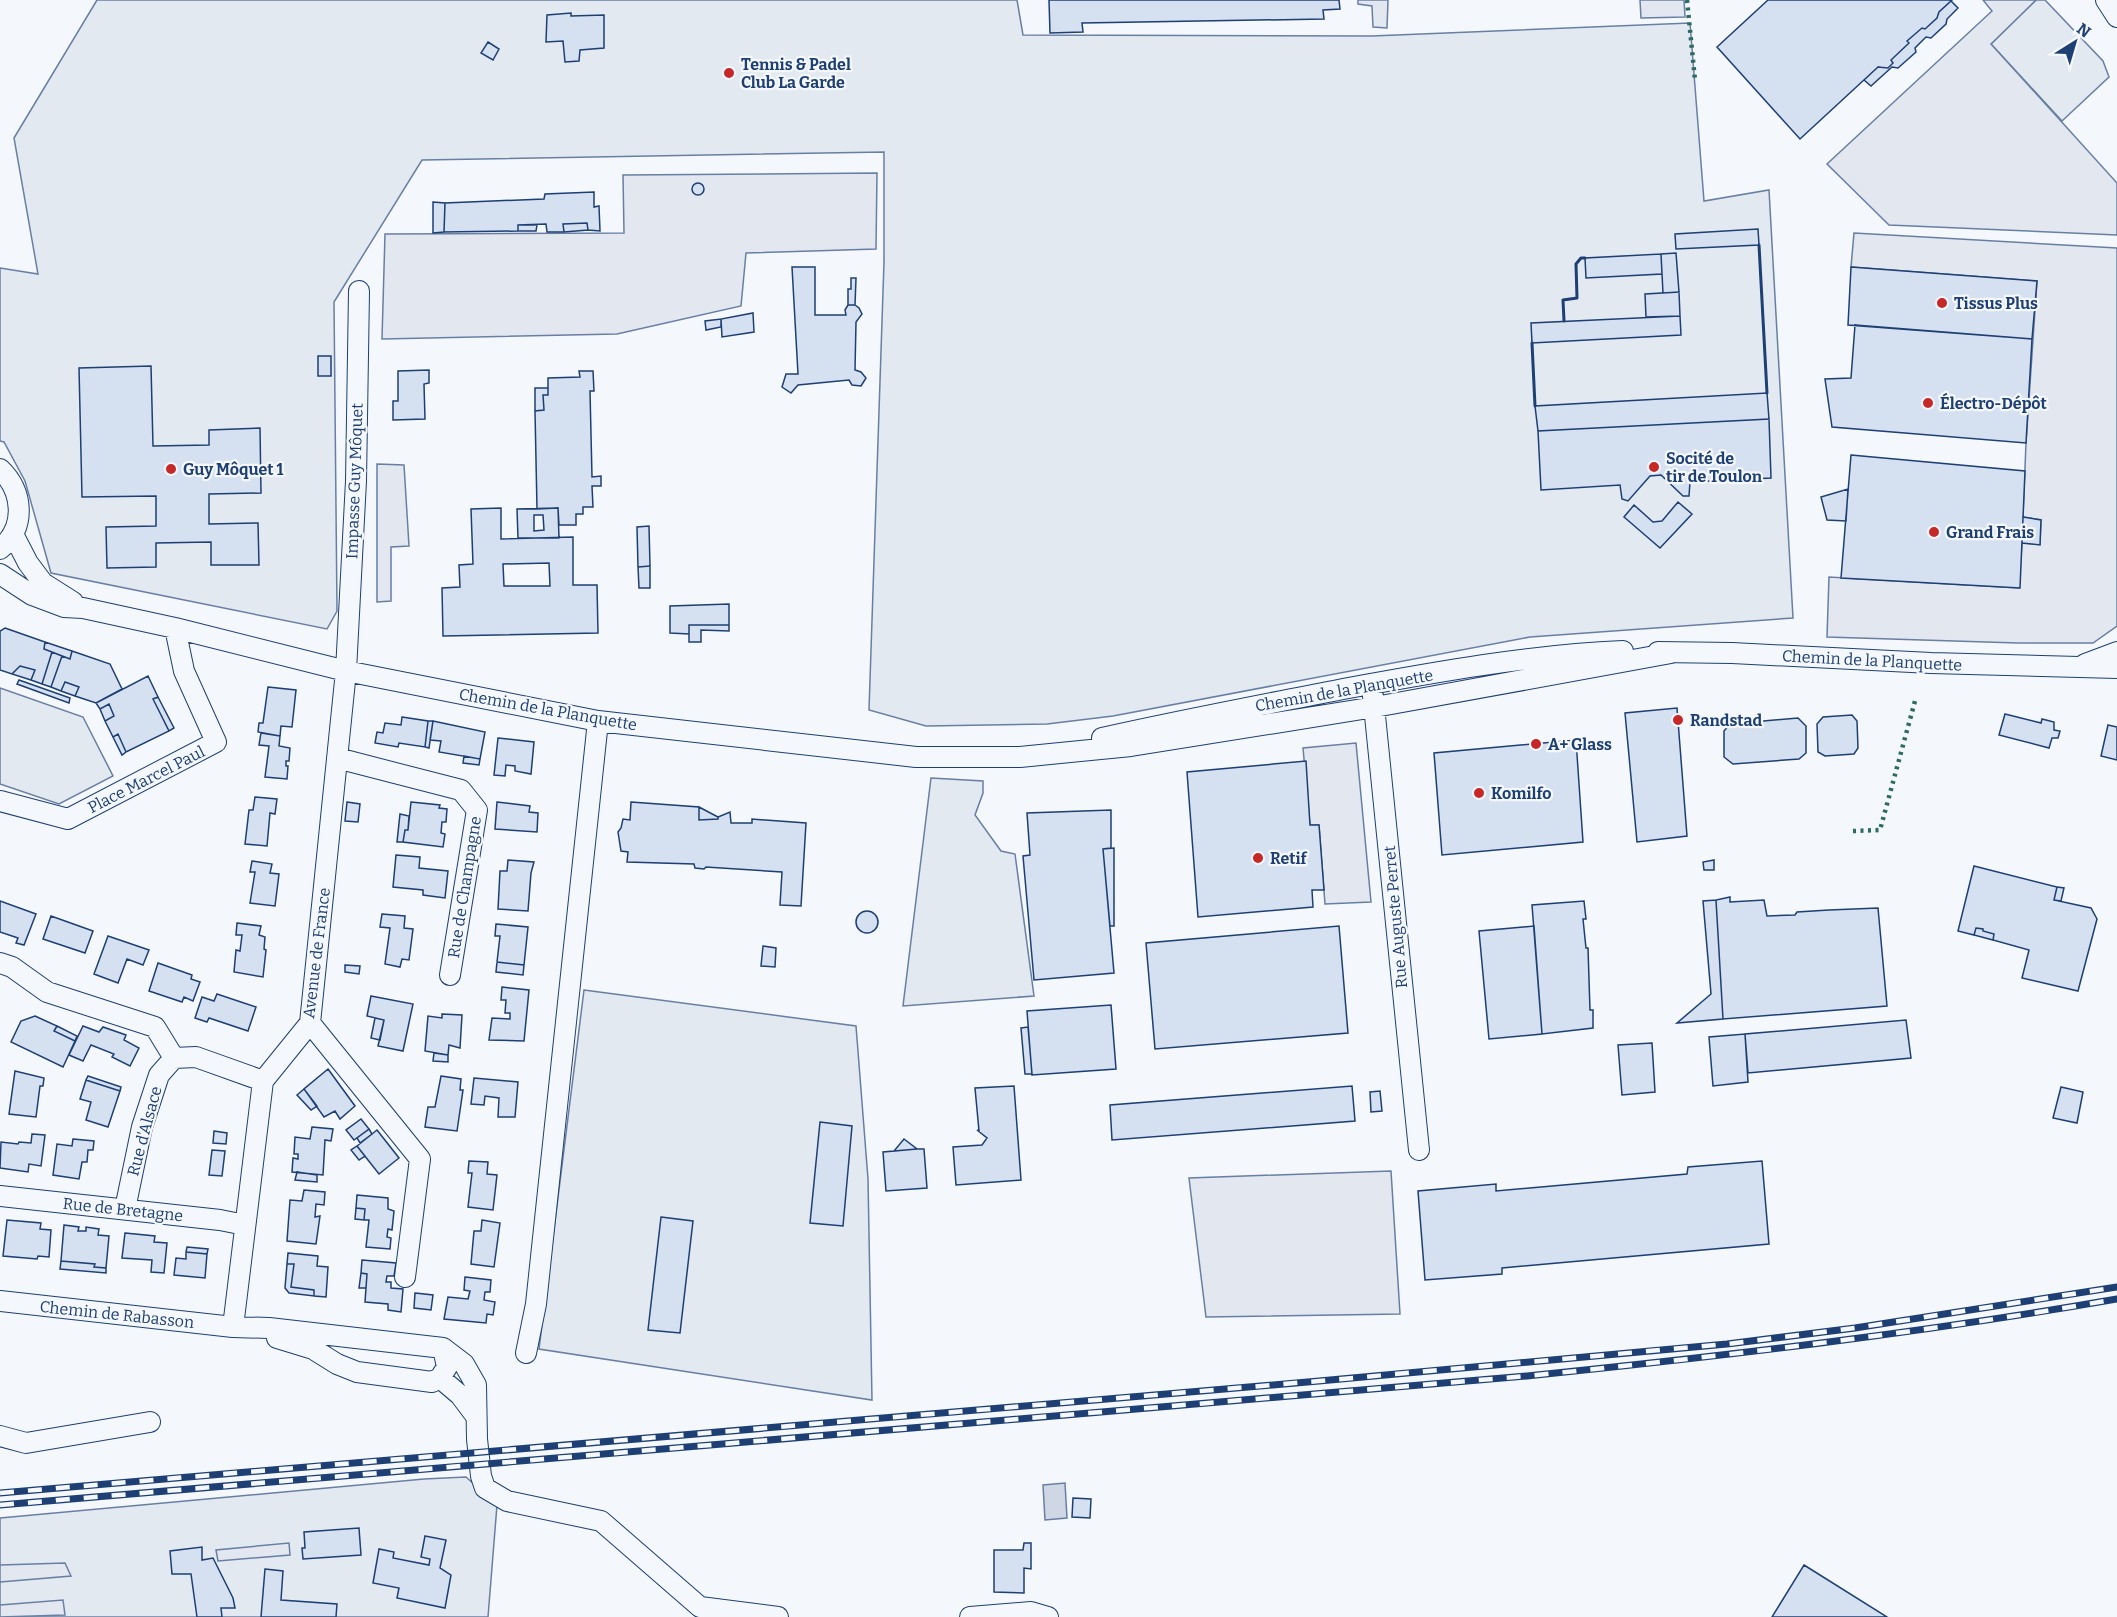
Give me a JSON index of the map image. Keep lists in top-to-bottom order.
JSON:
{
  "streets": {
    "street": [
      "Impasse Guy Môquet",
      "Chemin de la Planquette",
      "Place Marcel Paul",
      "Rue de Champagne",
      "Rue Auguste Perret",
      "Avenue de France",
      "Rue d'Alsace",
      "Rue de Bretagne",
      "Chemin de Rabasson"
    ]
  },
  "crossings": [
    ["Impasse Guy Môquet", "Chemin de la Planquette"],
    ["Impasse Guy Môquet", "Avenue de France"],
    ["Chemin de la Planquette", "Place Marcel Paul"],
    ["Chemin de la Planquette", "Rue Auguste Perret"],
    ["Chemin de la Planquette", "Avenue de France"],
    ["Rue de Champagne", "Avenue de France"],
    ["Rue d'Alsace", "Rue de Bretagne"]
  ],
  "places": [
    "Tennis & Padel Club La Garde",
    "Tissus Plus",
    "Électro-Dépôt",
    "Socité de tir de Toulon",
    "Guy Môquet 1",
    "Grand Frais",
    "Randstad",
    "A+ Glass",
    "Komilfo",
    "Retif"
  ],
  "north": "top right"
}
